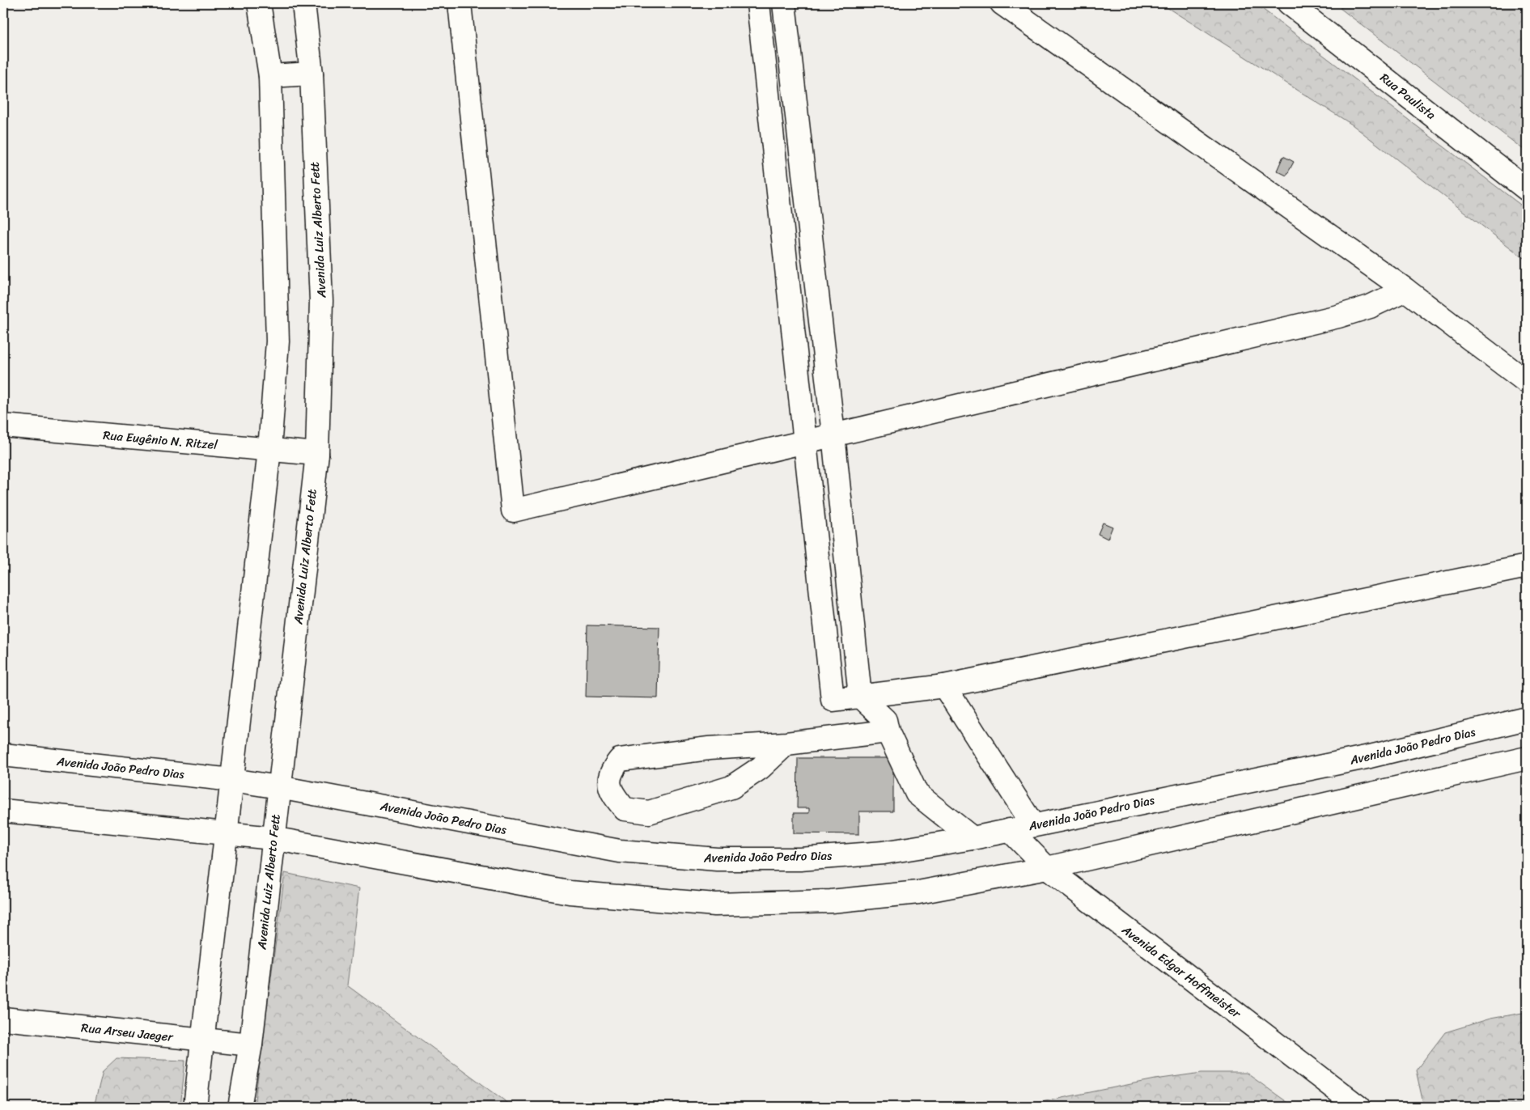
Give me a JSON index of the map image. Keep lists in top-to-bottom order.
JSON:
{
  "streets": {
    "street": [
      "Rua Paulista",
      "Avenida Luiz Alberto Fett",
      "Rua Eugênio N. Ritzel",
      "Avenida João Pedro Dias",
      "Avenida Edgar Hoffmeister",
      "Rua Arseu Jaeger"
    ]
  },
  "crossings": [
    ["Avenida Luiz Alberto Fett", "Rua Eugênio N. Ritzel"],
    ["Avenida Luiz Alberto Fett", "Avenida João Pedro Dias"],
    ["Avenida Luiz Alberto Fett", "Rua Arseu Jaeger"],
    ["Avenida João Pedro Dias", "Avenida Edgar Hoffmeister"]
  ]
}
